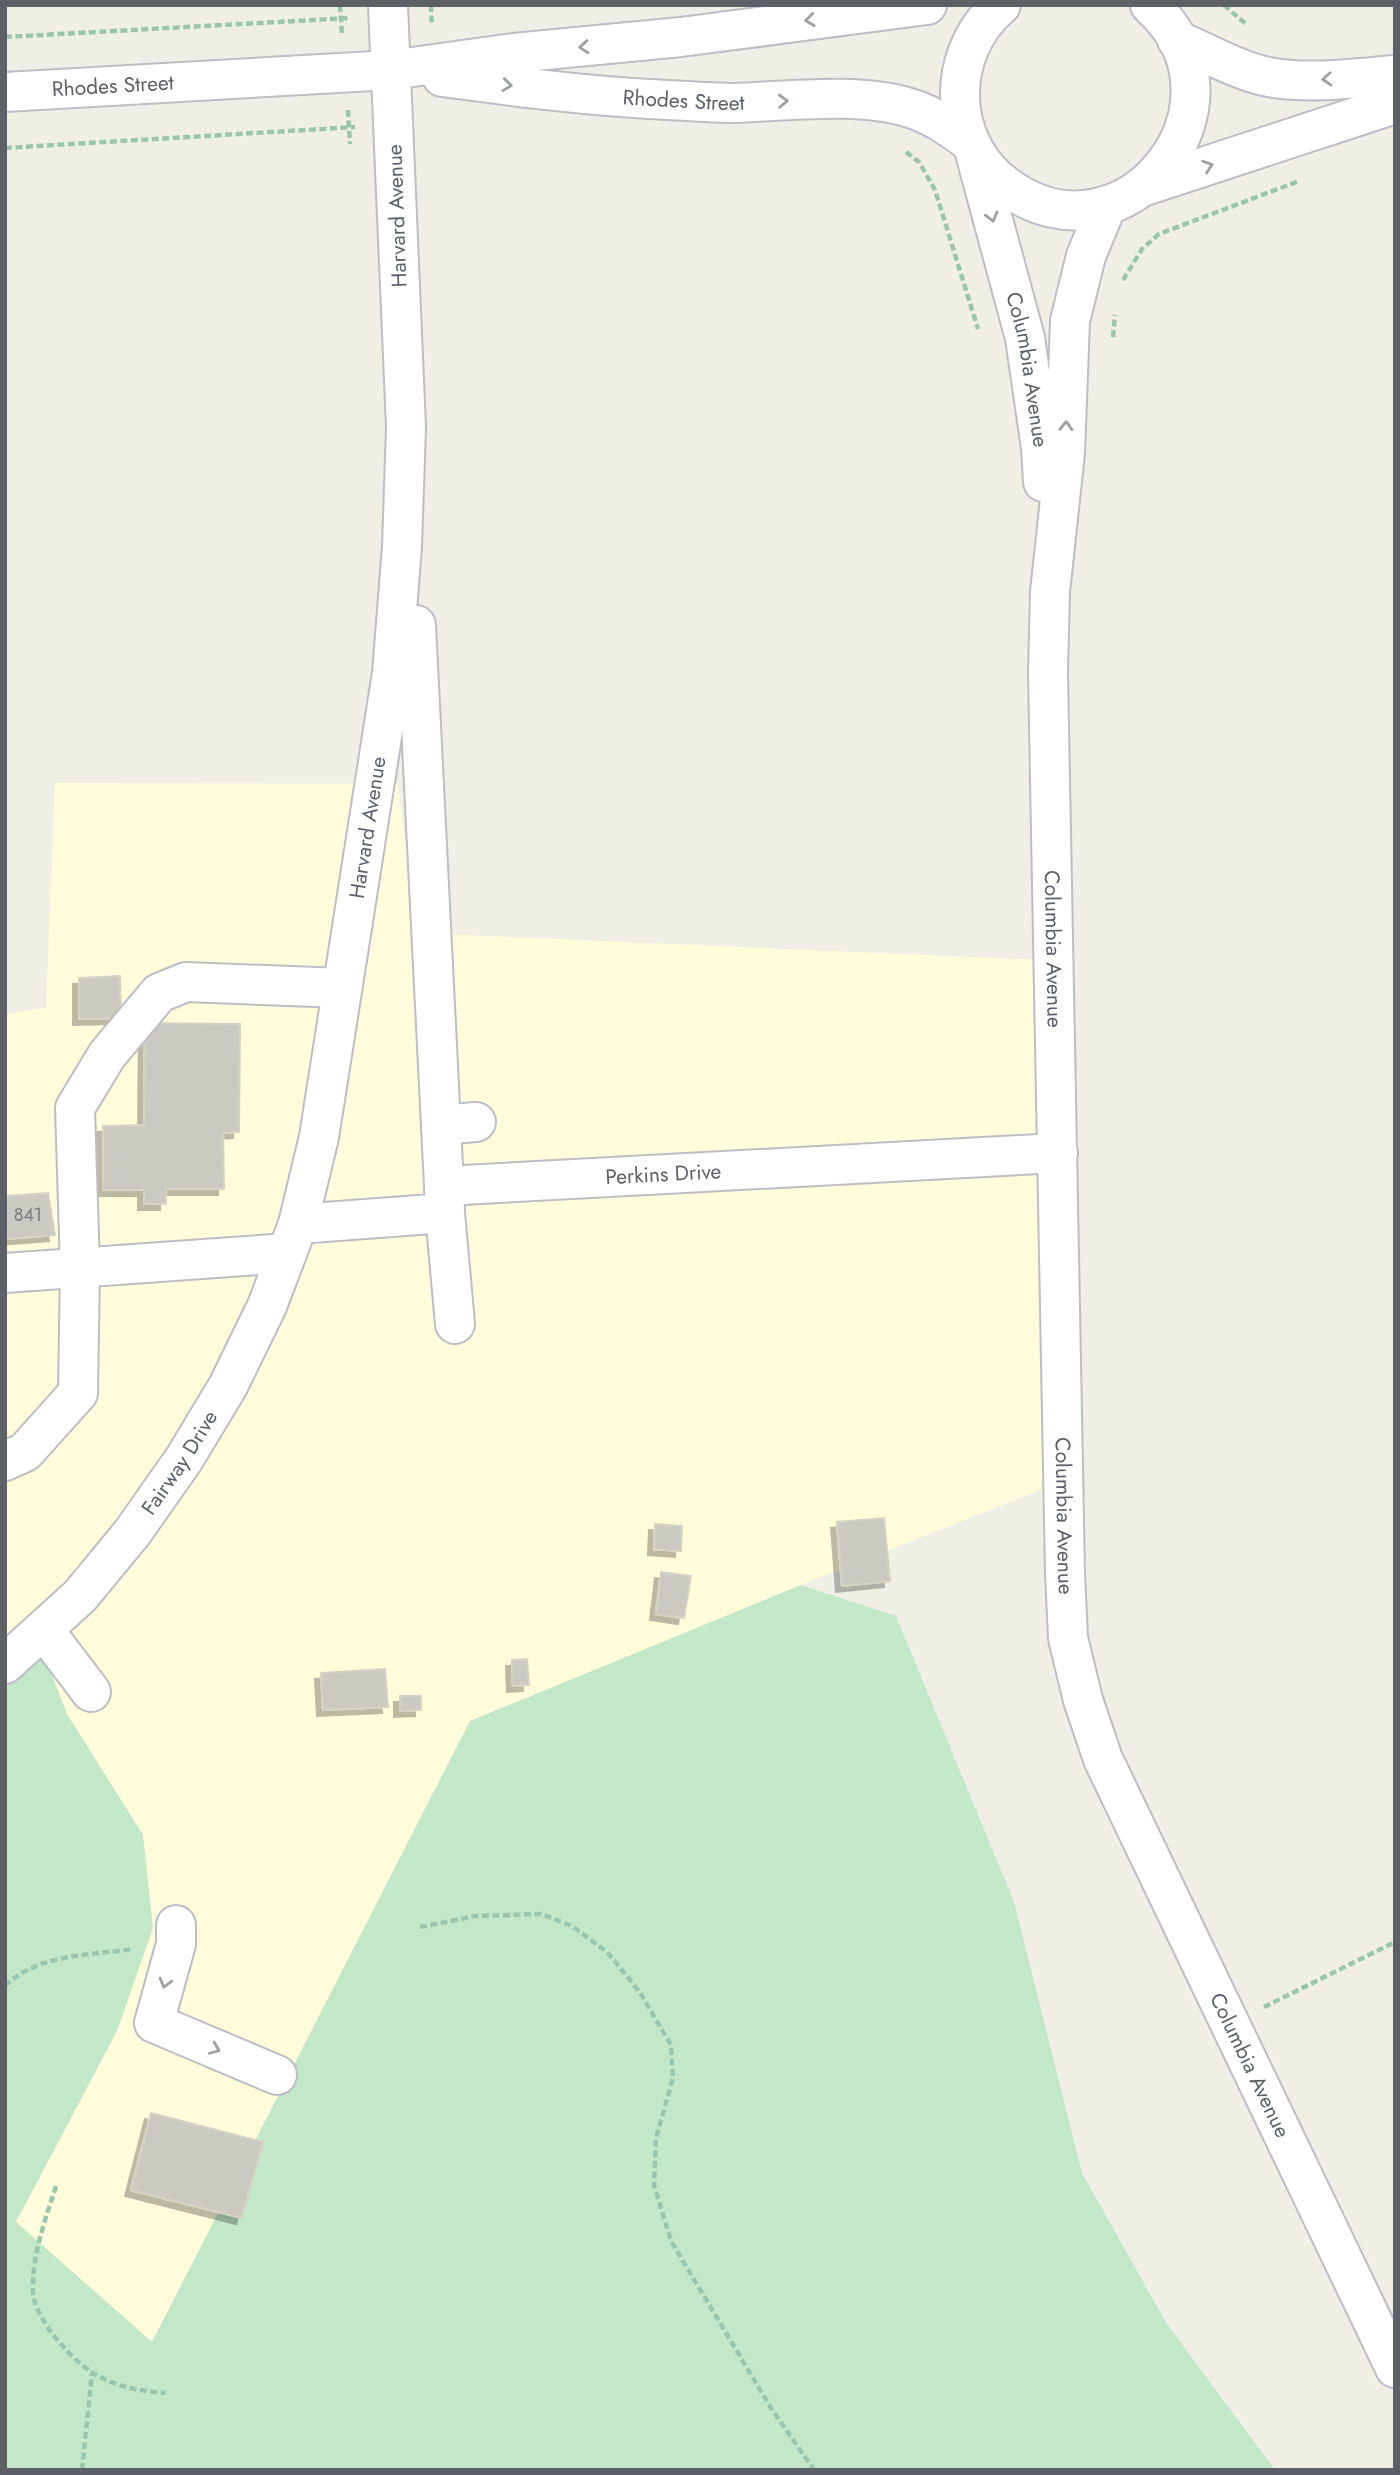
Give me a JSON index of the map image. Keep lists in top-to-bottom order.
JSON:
{
  "streets": {
    "street": [
      "Rhodes Street",
      "Harvard Avenue",
      "Columbia Avenue",
      "Perkins Drive",
      "Fairway Drive"
    ]
  },
  "crossings": [
    ["Rhodes Street", "Harvard Avenue"],
    ["Rhodes Street", "Columbia Avenue"],
    ["Harvard Avenue", "Perkins Drive"],
    ["Harvard Avenue", "Fairway Drive"],
    ["Columbia Avenue", "Perkins Drive"],
    ["Perkins Drive", "Fairway Drive"]
  ],
  "house_numbers": ["841"]
}
